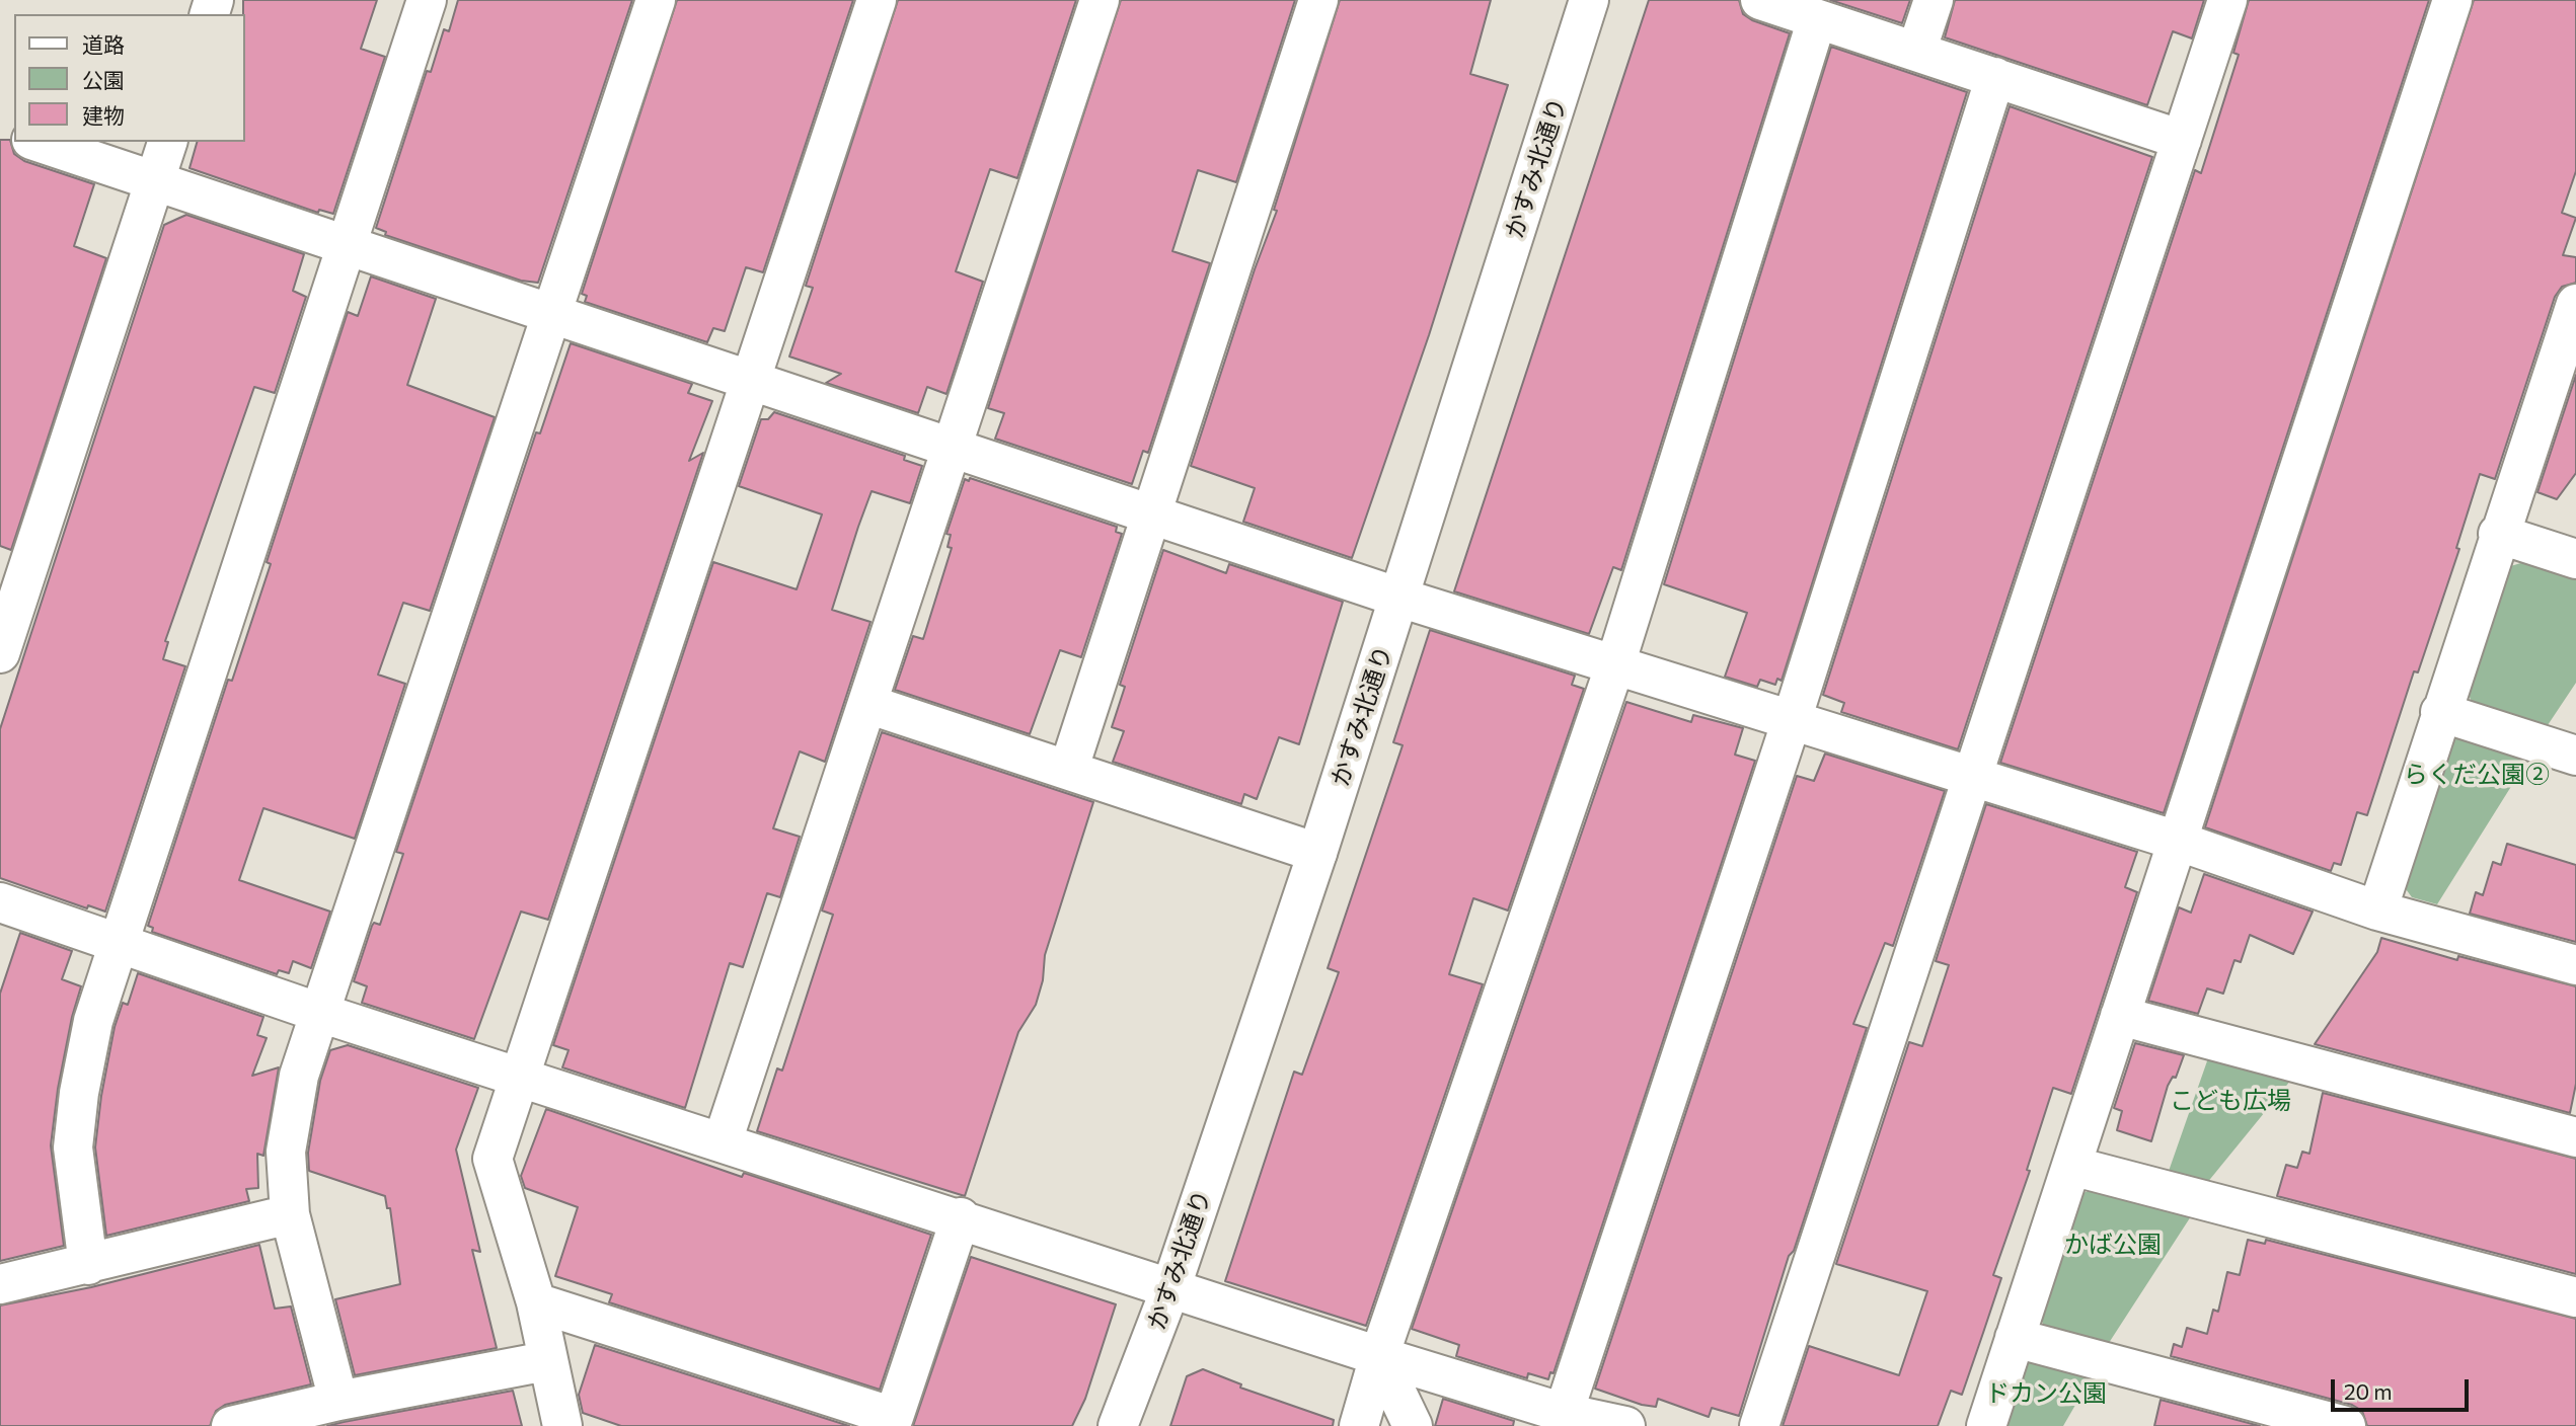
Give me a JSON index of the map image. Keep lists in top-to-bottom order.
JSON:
{
  "streets": {
    "street": ["かすみ北通り"]
  },
  "parks": [
    "らくだ公園②",
    "こども広場",
    "かば公園",
    "ドカン公園"
  ],
  "legend": ["道路", "公園", "建物"],
  "scale_bar": "20 m"
}
